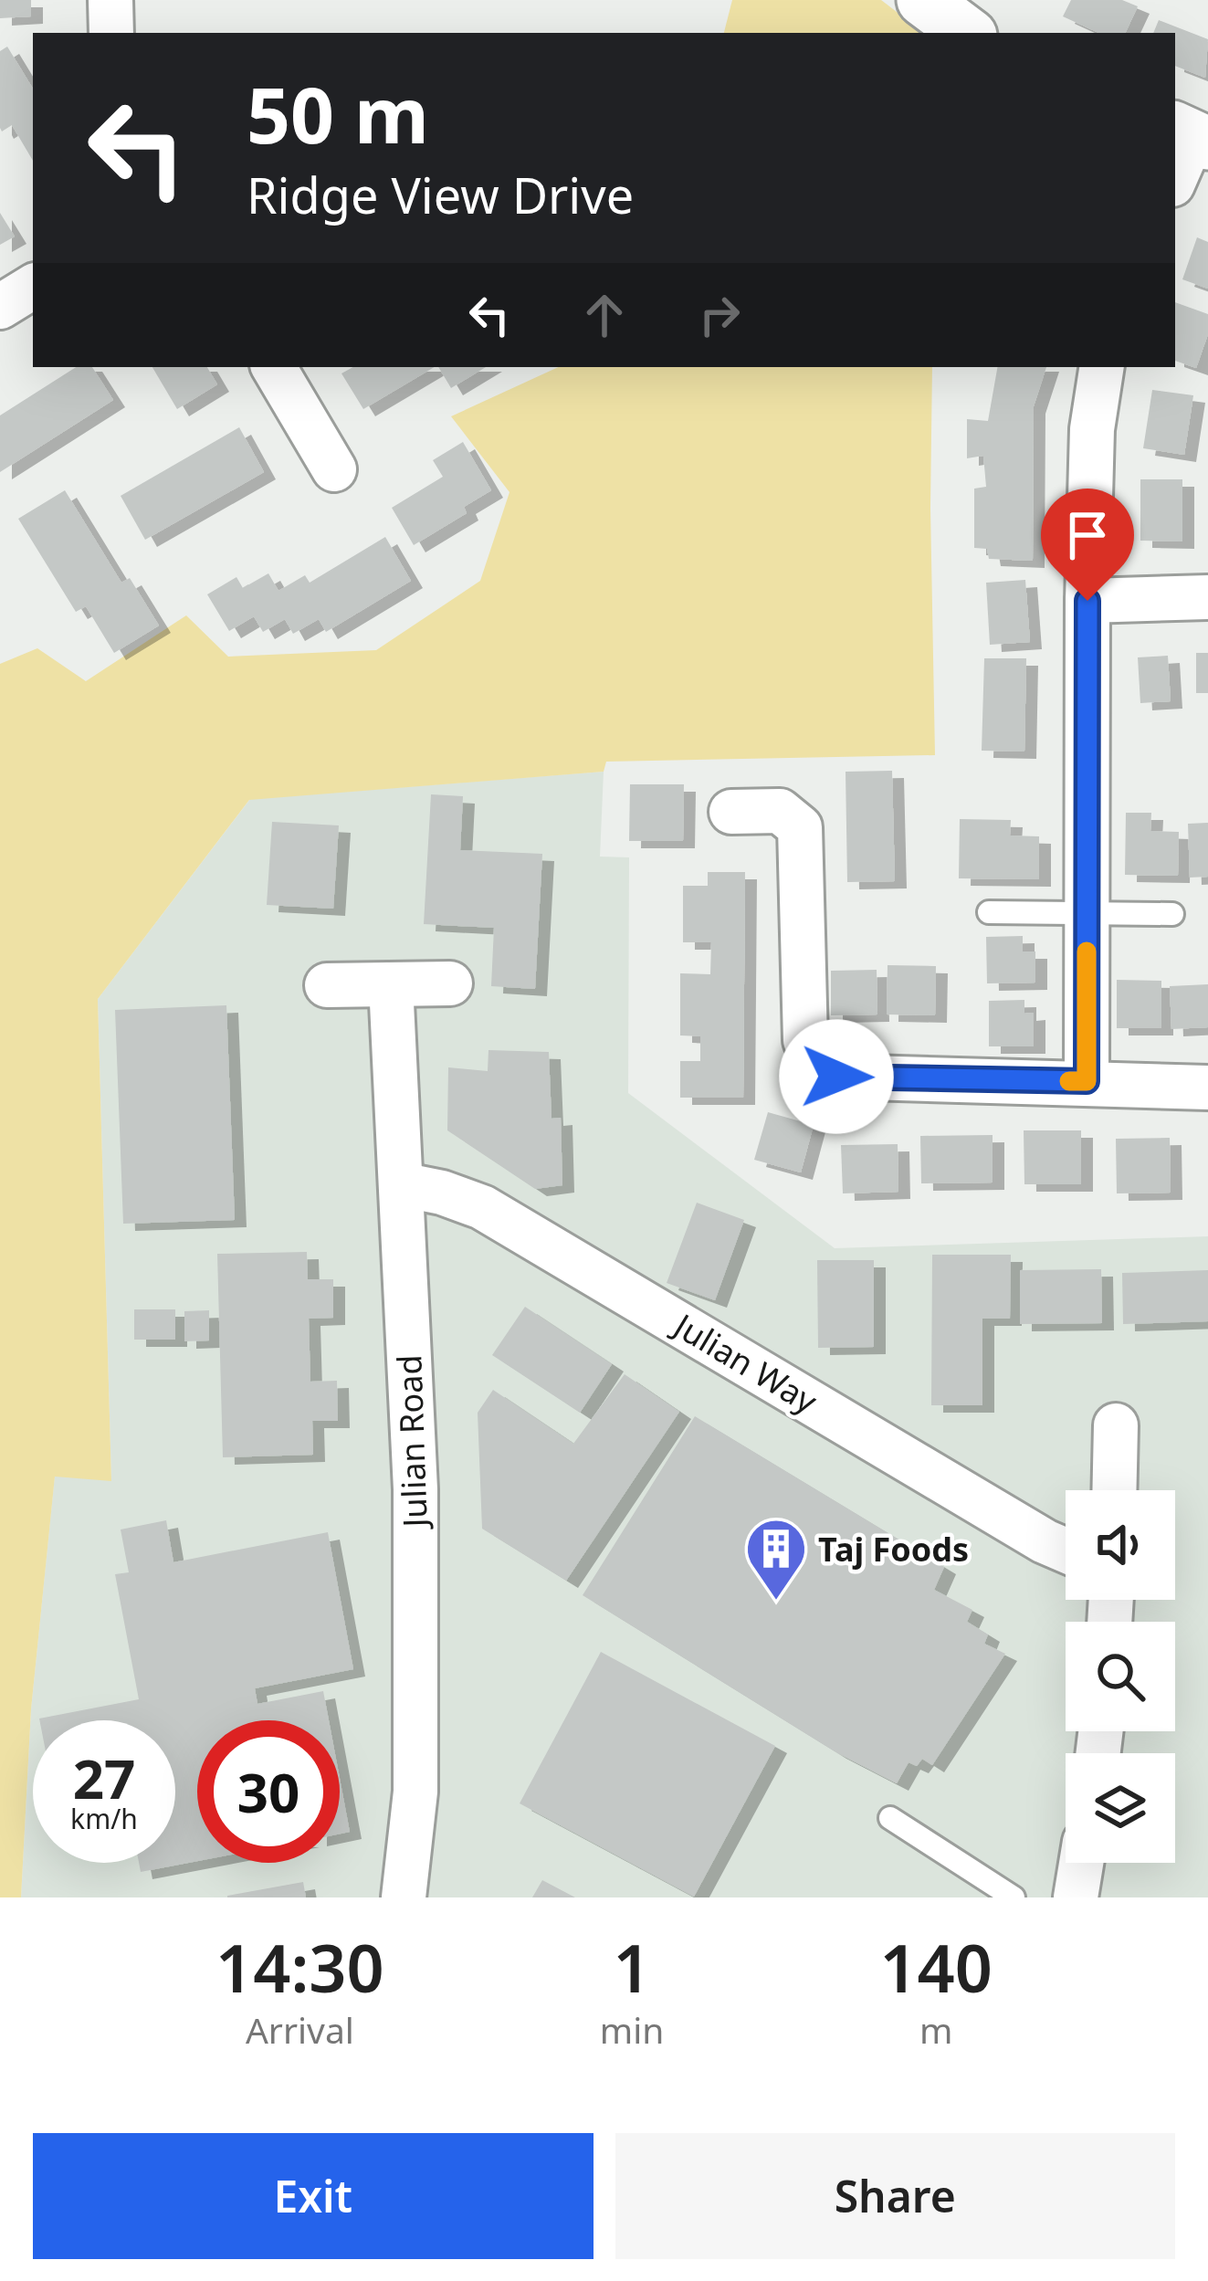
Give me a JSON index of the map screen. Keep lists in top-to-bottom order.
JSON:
{
  "streets": {
    "street": ["Julian Way", "Julian Road"]
  },
  "crossings": [
    ["Julian Way", "Julian Road"]
  ],
  "places": {
    "building": ["Taj Foods"]
  },
  "page": {
    "turn": ["50 m", "Ridge View Drive"],
    "speed": "27 km/h",
    "limit": "30",
    "eta": [
      "14:30",
      "Arrival",
      "1",
      "min",
      "140",
      "m"
    ],
    "buttons": ["Exit", "Share"]
  }
}
